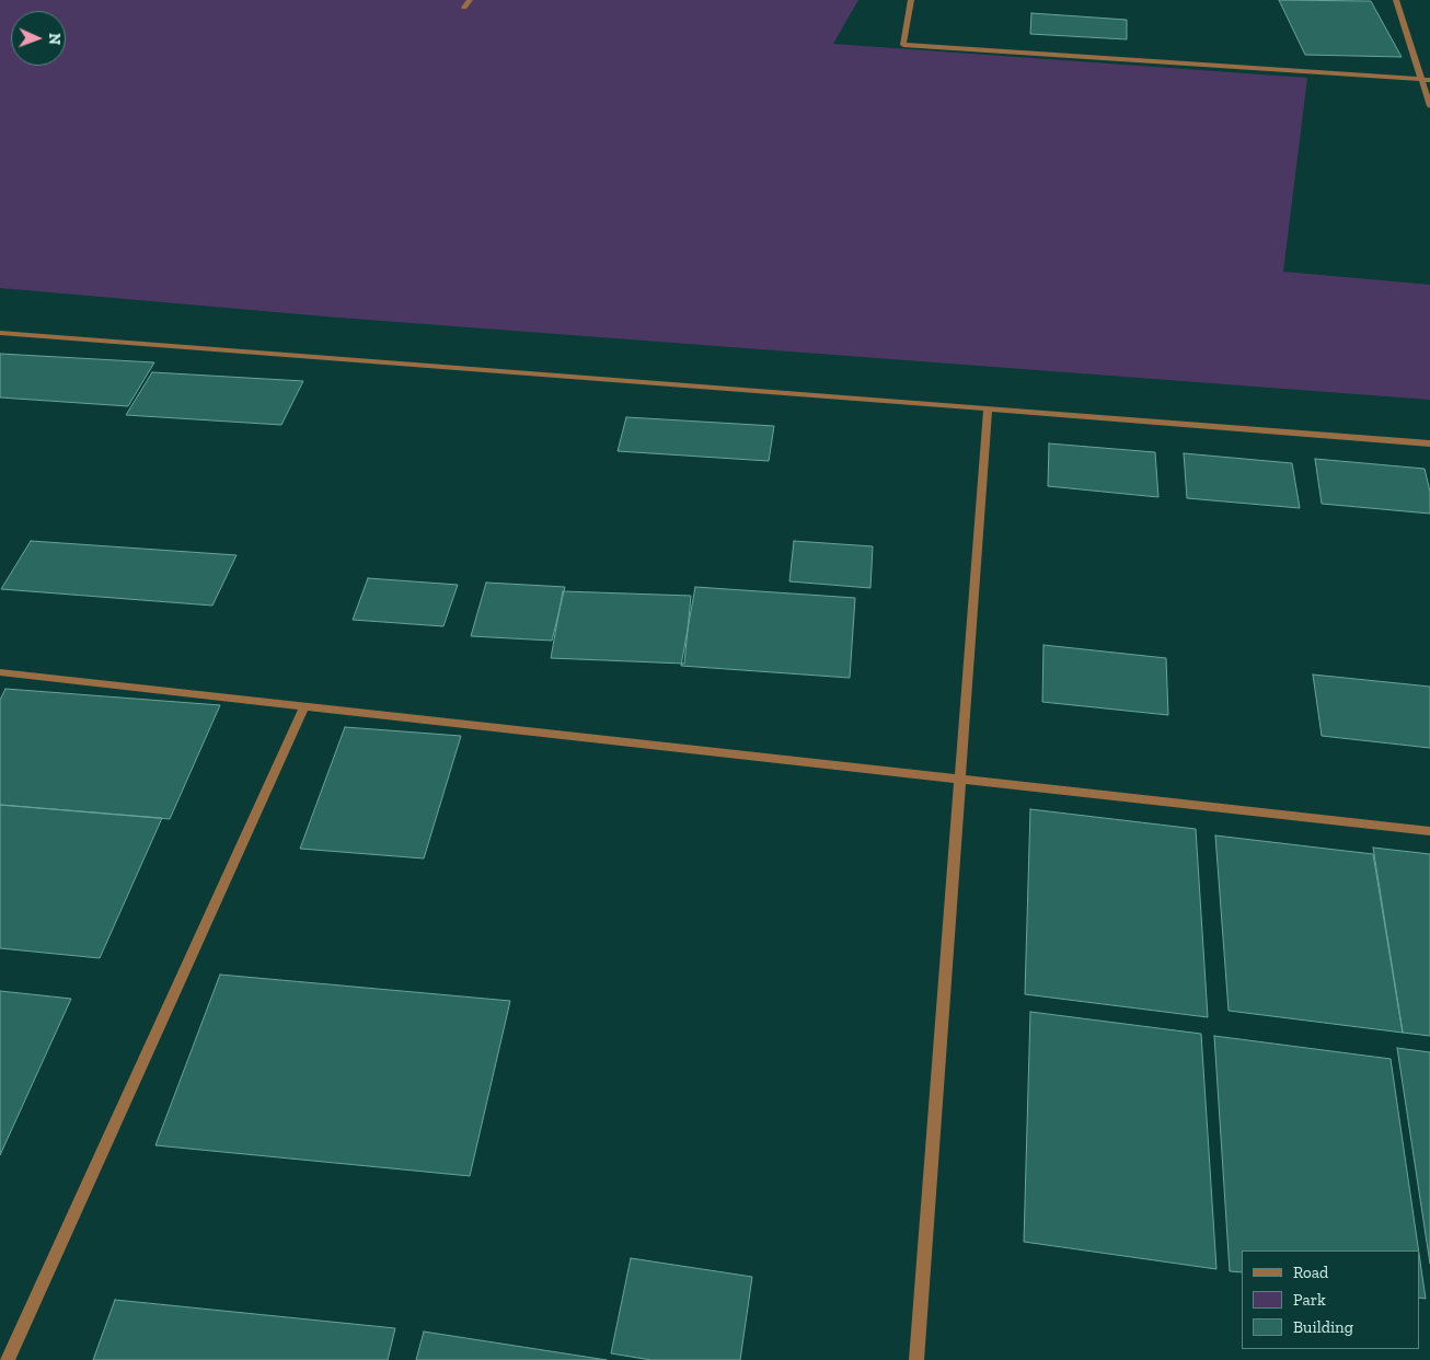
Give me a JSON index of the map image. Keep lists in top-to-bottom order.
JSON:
{
  "legend": ["Road", "Park", "Building"],
  "north": "right"
}
